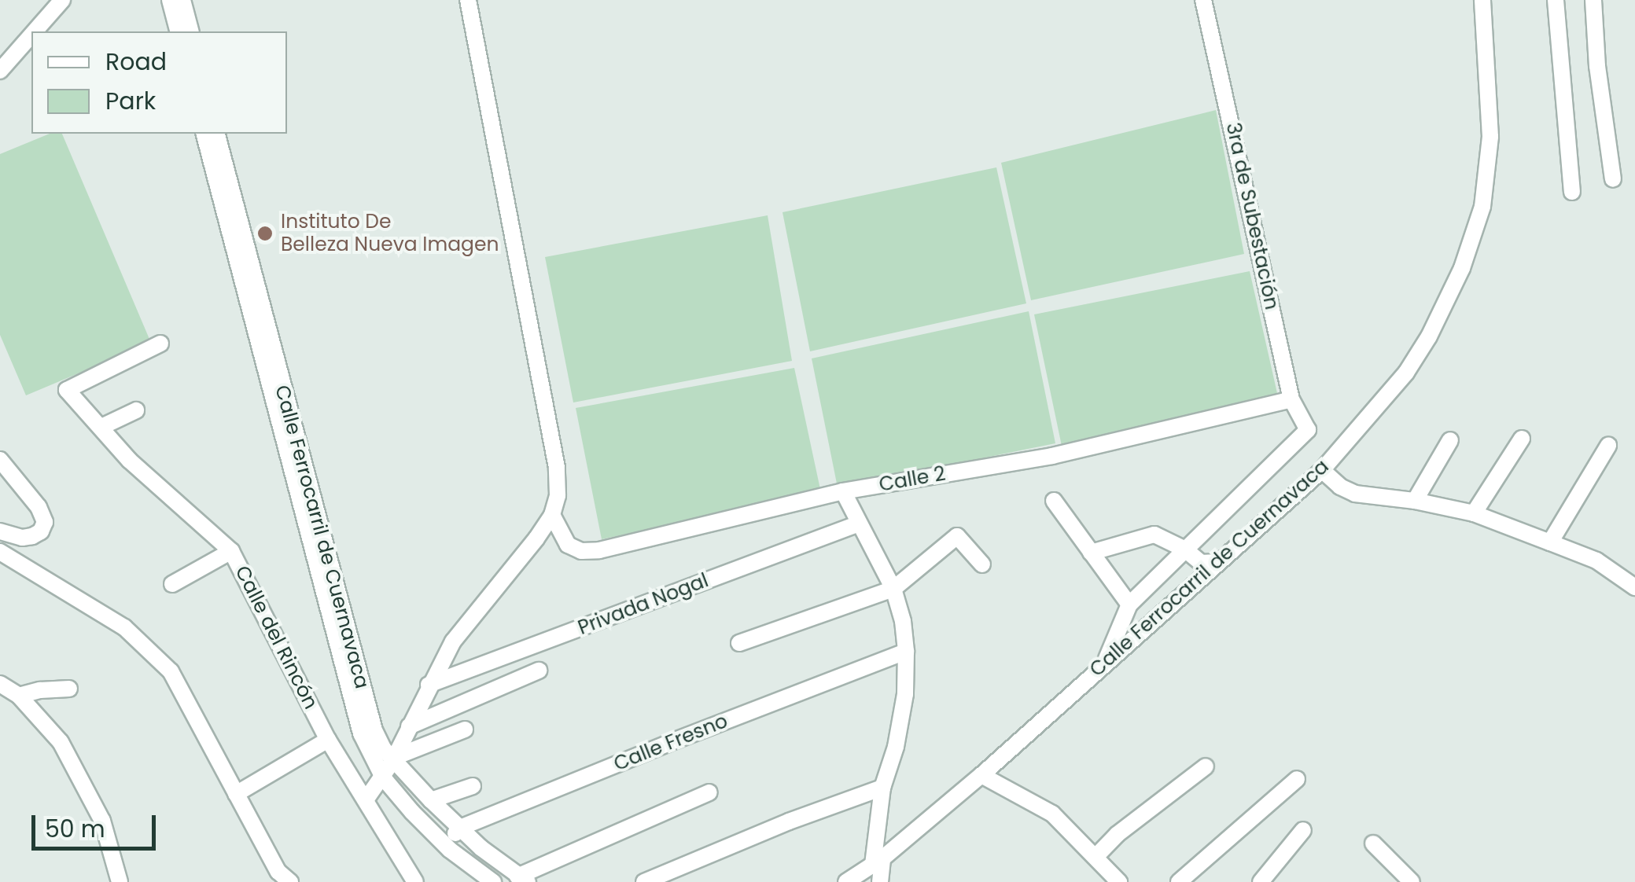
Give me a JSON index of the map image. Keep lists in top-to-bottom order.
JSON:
{
  "streets": {
    "street": [
      "3ra de Subestación",
      "Calle 2",
      "Calle Ferrocarril de Cuernavaca",
      "Privada Nogal",
      "Calle del Rincón",
      "Calle Fresno"
    ]
  },
  "crossings": [
    ["3ra de Subestación", "Calle 2"],
    ["Calle Ferrocarril de Cuernavaca", "Calle Fresno"]
  ],
  "places": ["Instituto De Belleza Nueva Imagen"],
  "legend": ["Road", "Park"],
  "scale_bar": "50 m"
}
